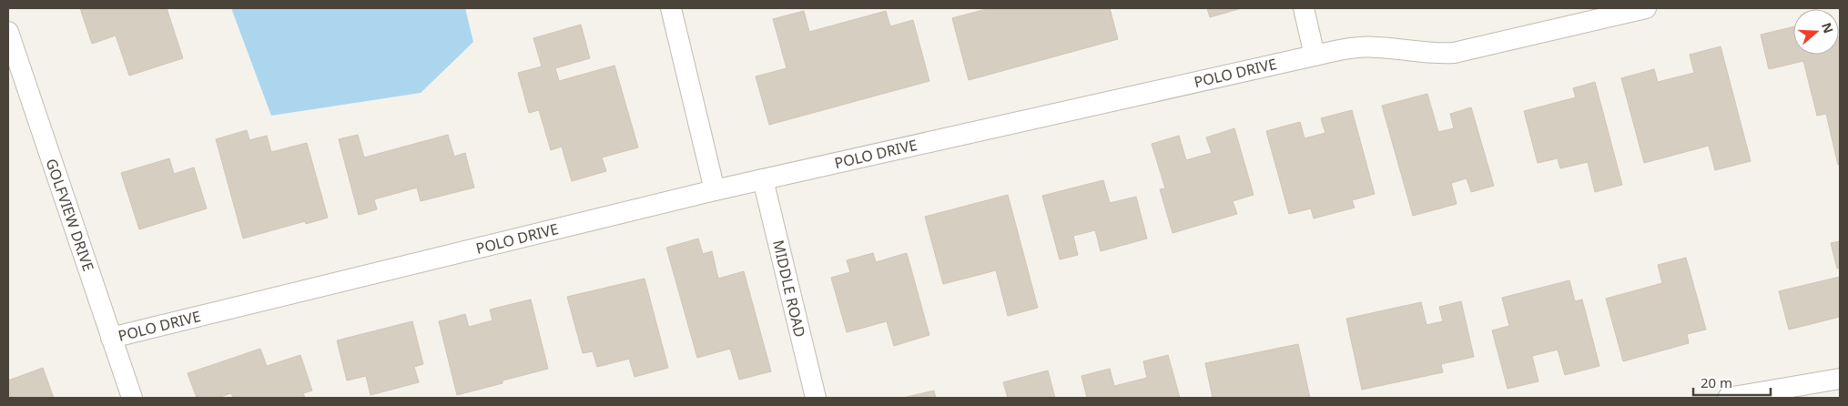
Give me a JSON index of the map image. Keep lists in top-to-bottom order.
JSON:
{
  "streets": {
    "street": ["POLO DRIVE", "GOLFVIEW DRIVE", "MIDDLE ROAD"]
  },
  "crossings": [
    ["POLO DRIVE", "GOLFVIEW DRIVE"],
    ["POLO DRIVE", "MIDDLE ROAD"]
  ],
  "scale_bar": "20 m",
  "north": "right"
}
